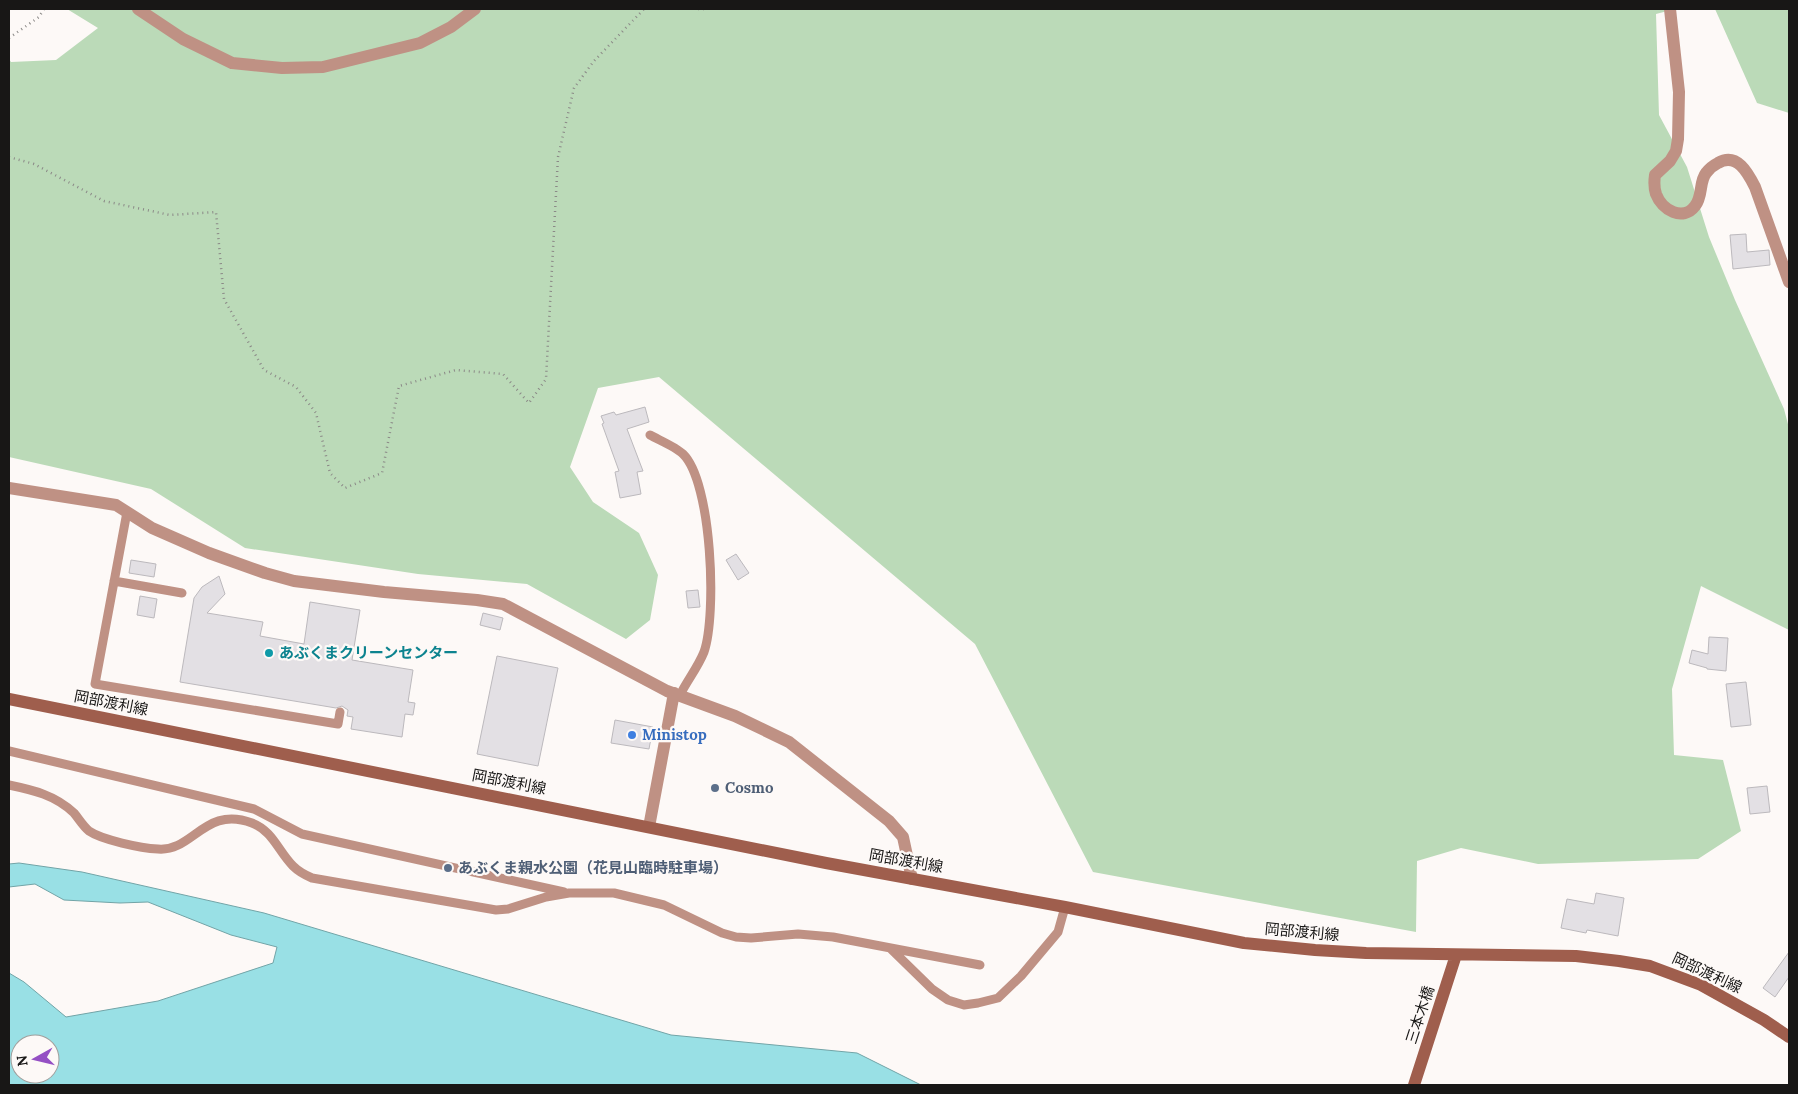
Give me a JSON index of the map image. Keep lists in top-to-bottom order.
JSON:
{
  "streets": {
    "main road": ["岡部渡利線", "三本木橋"]
  },
  "crossings": [
    ["岡部渡利線", "三本木橋"]
  ],
  "places": [
    "あぶくまクリーンセンター",
    "Ministop",
    "Cosmo",
    "あぶくま親水公園（花見山臨時駐車場）"
  ],
  "north": "left"
}
